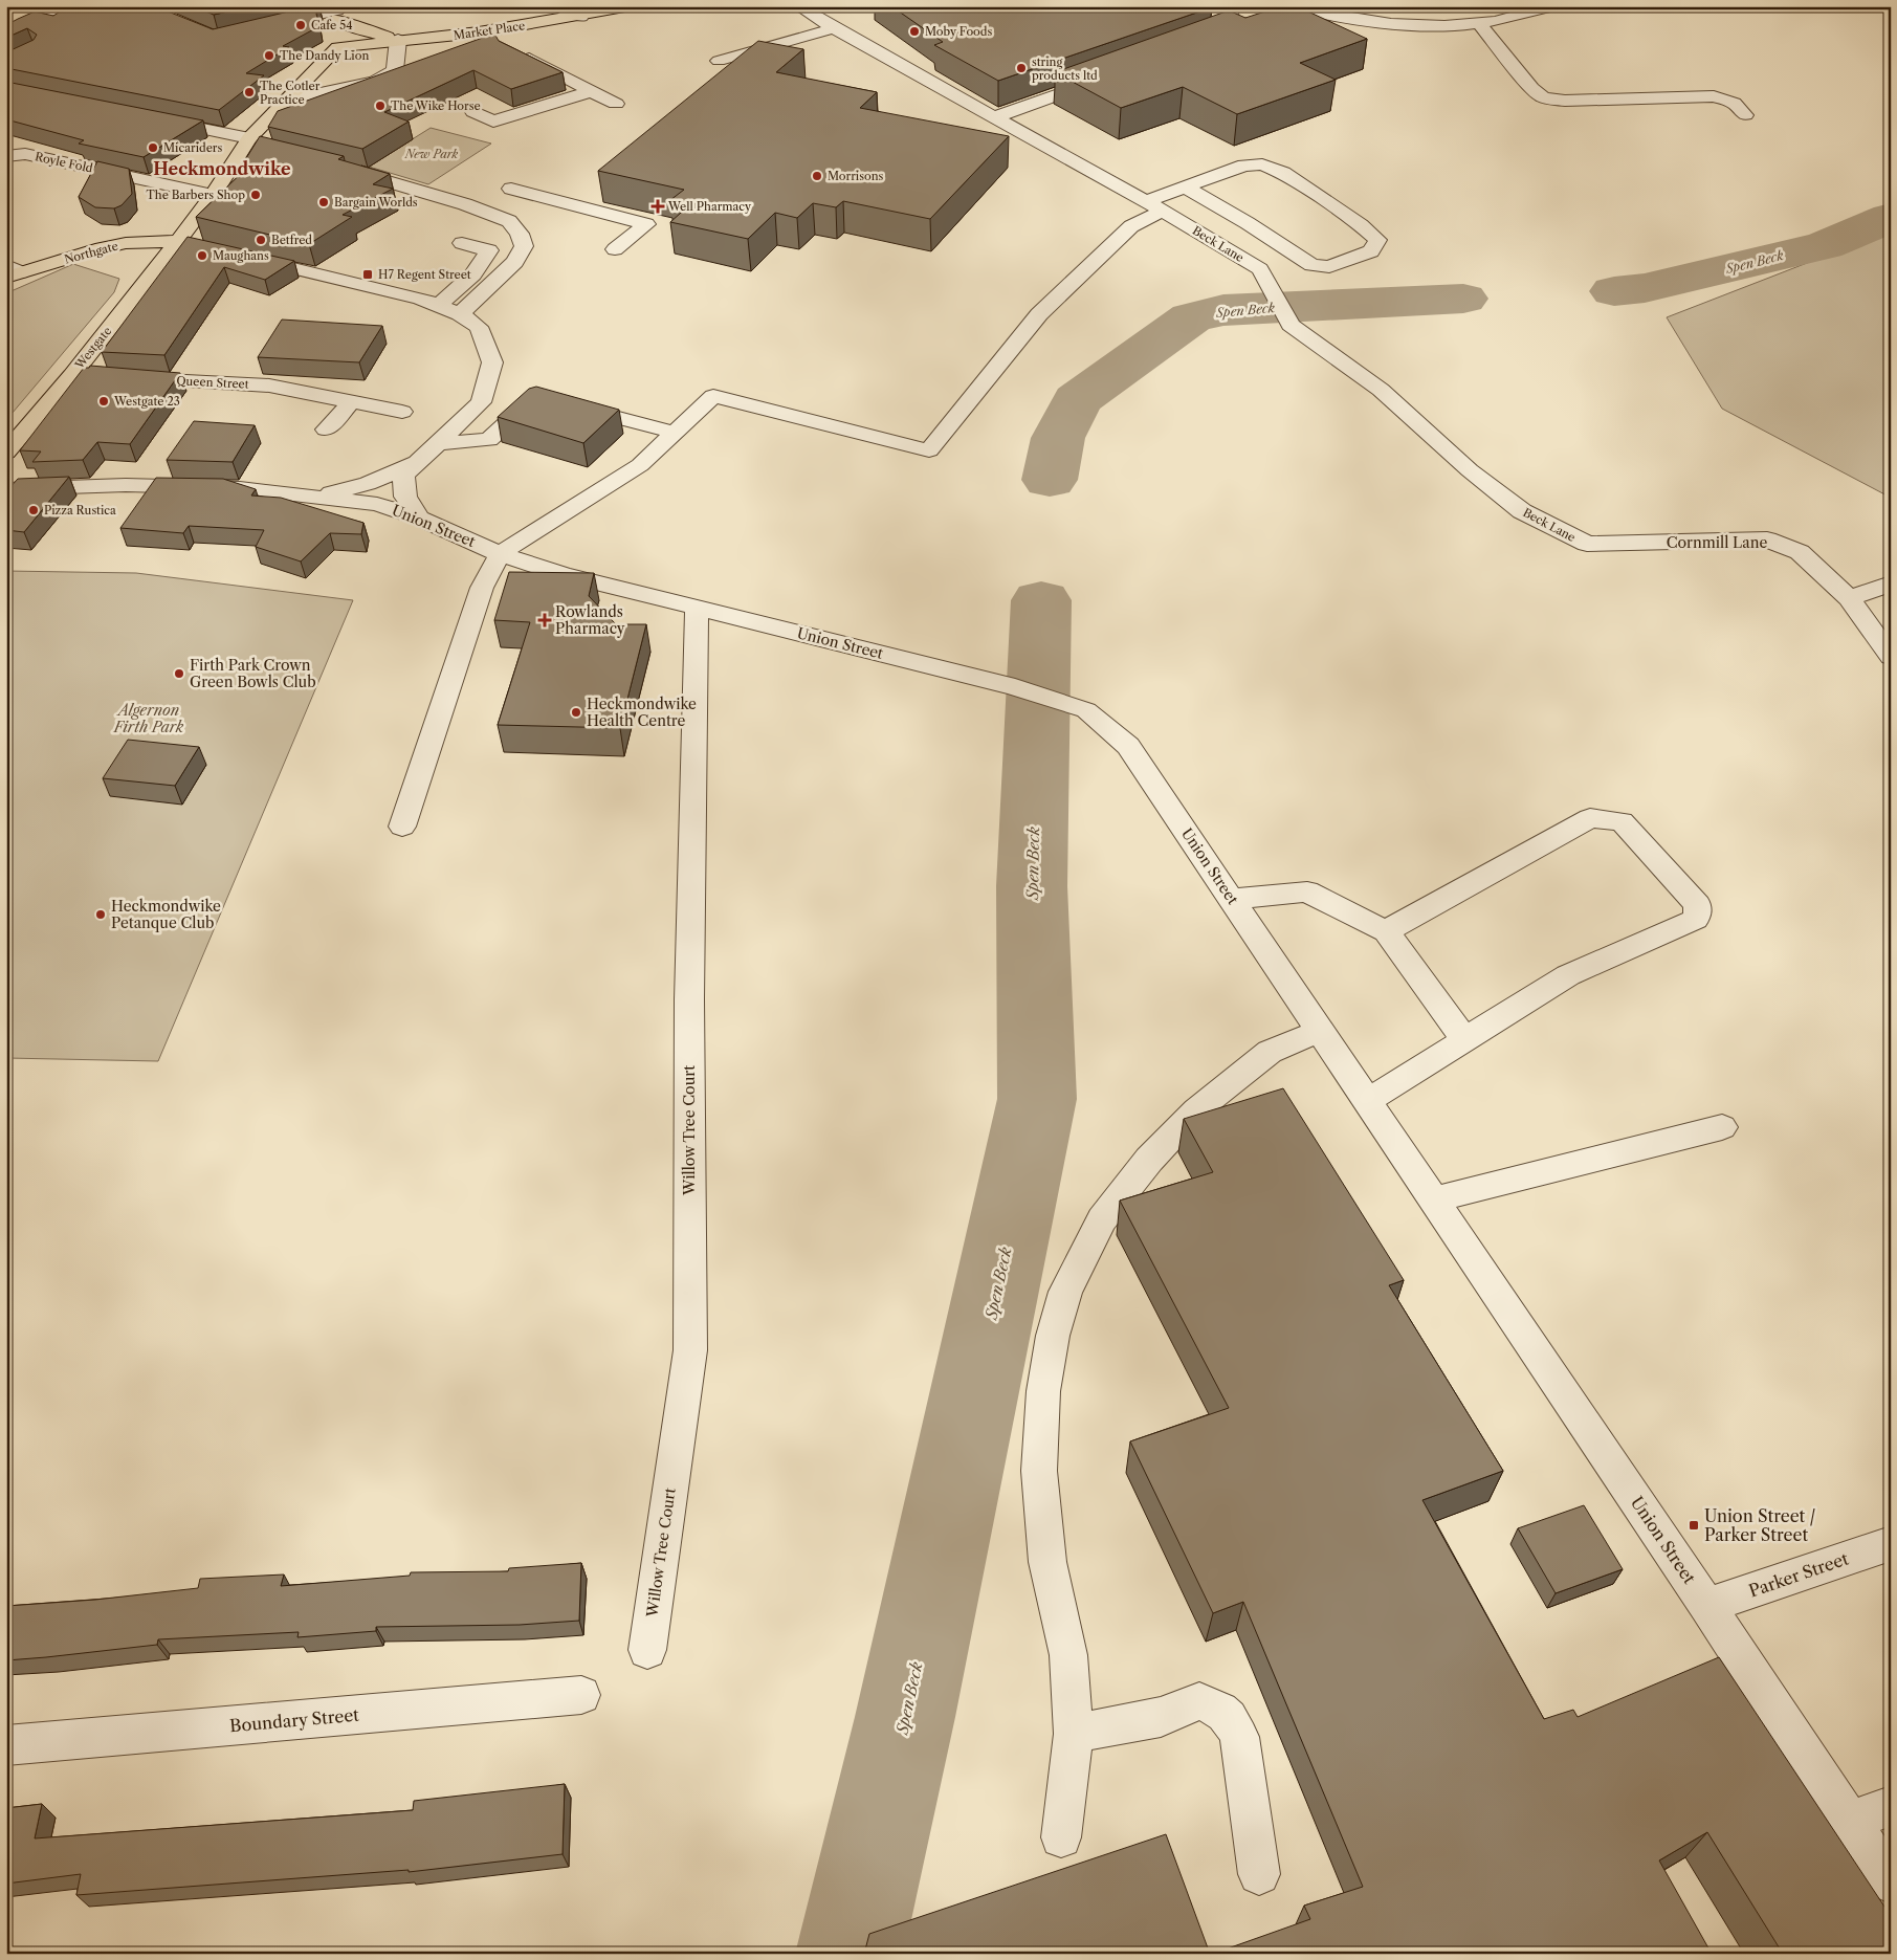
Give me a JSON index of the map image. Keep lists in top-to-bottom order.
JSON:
{
  "streets": {
    "main road": ["Market Place", "Northgate", "Westgate"],
    "street": [
      "Royle Fold",
      "Beck Lane",
      "Queen Street",
      "Union Street",
      "Cornmill Lane",
      "Willow Tree Court",
      "Parker Street",
      "Boundary Street"
    ]
  },
  "crossings": [
    ["Beck Lane", "Cornmill Lane"],
    ["Northgate", "Westgate"],
    ["Union Street", "Willow Tree Court"],
    ["Union Street", "Parker Street"]
  ],
  "districts": ["Heckmondwike"],
  "water": ["Spen Beck"],
  "parks": ["New Park", "Algernon Firth Park"],
  "places": {
    "other": [
      "Cafe 54",
      "Moby Foods",
      "The Dandy Lion",
      "string products ltd",
      "The Cotler Practice",
      "The Wike Horse",
      "Micariders",
      "Morrisons",
      "The Barbers Shop",
      "Bargain Worlds",
      "Betfred",
      "Maughans",
      "Westgate 23",
      "Pizza Rustica",
      "Firth Park Crown Green Bowls Club",
      "Heckmondwike Health Centre",
      "Heckmondwike Petanque Club"
    ],
    "health": ["Well Pharmacy", "Rowlands Pharmacy"],
    "transit": ["H7 Regent Street", "Union Street / Parker Street"]
  }
}
